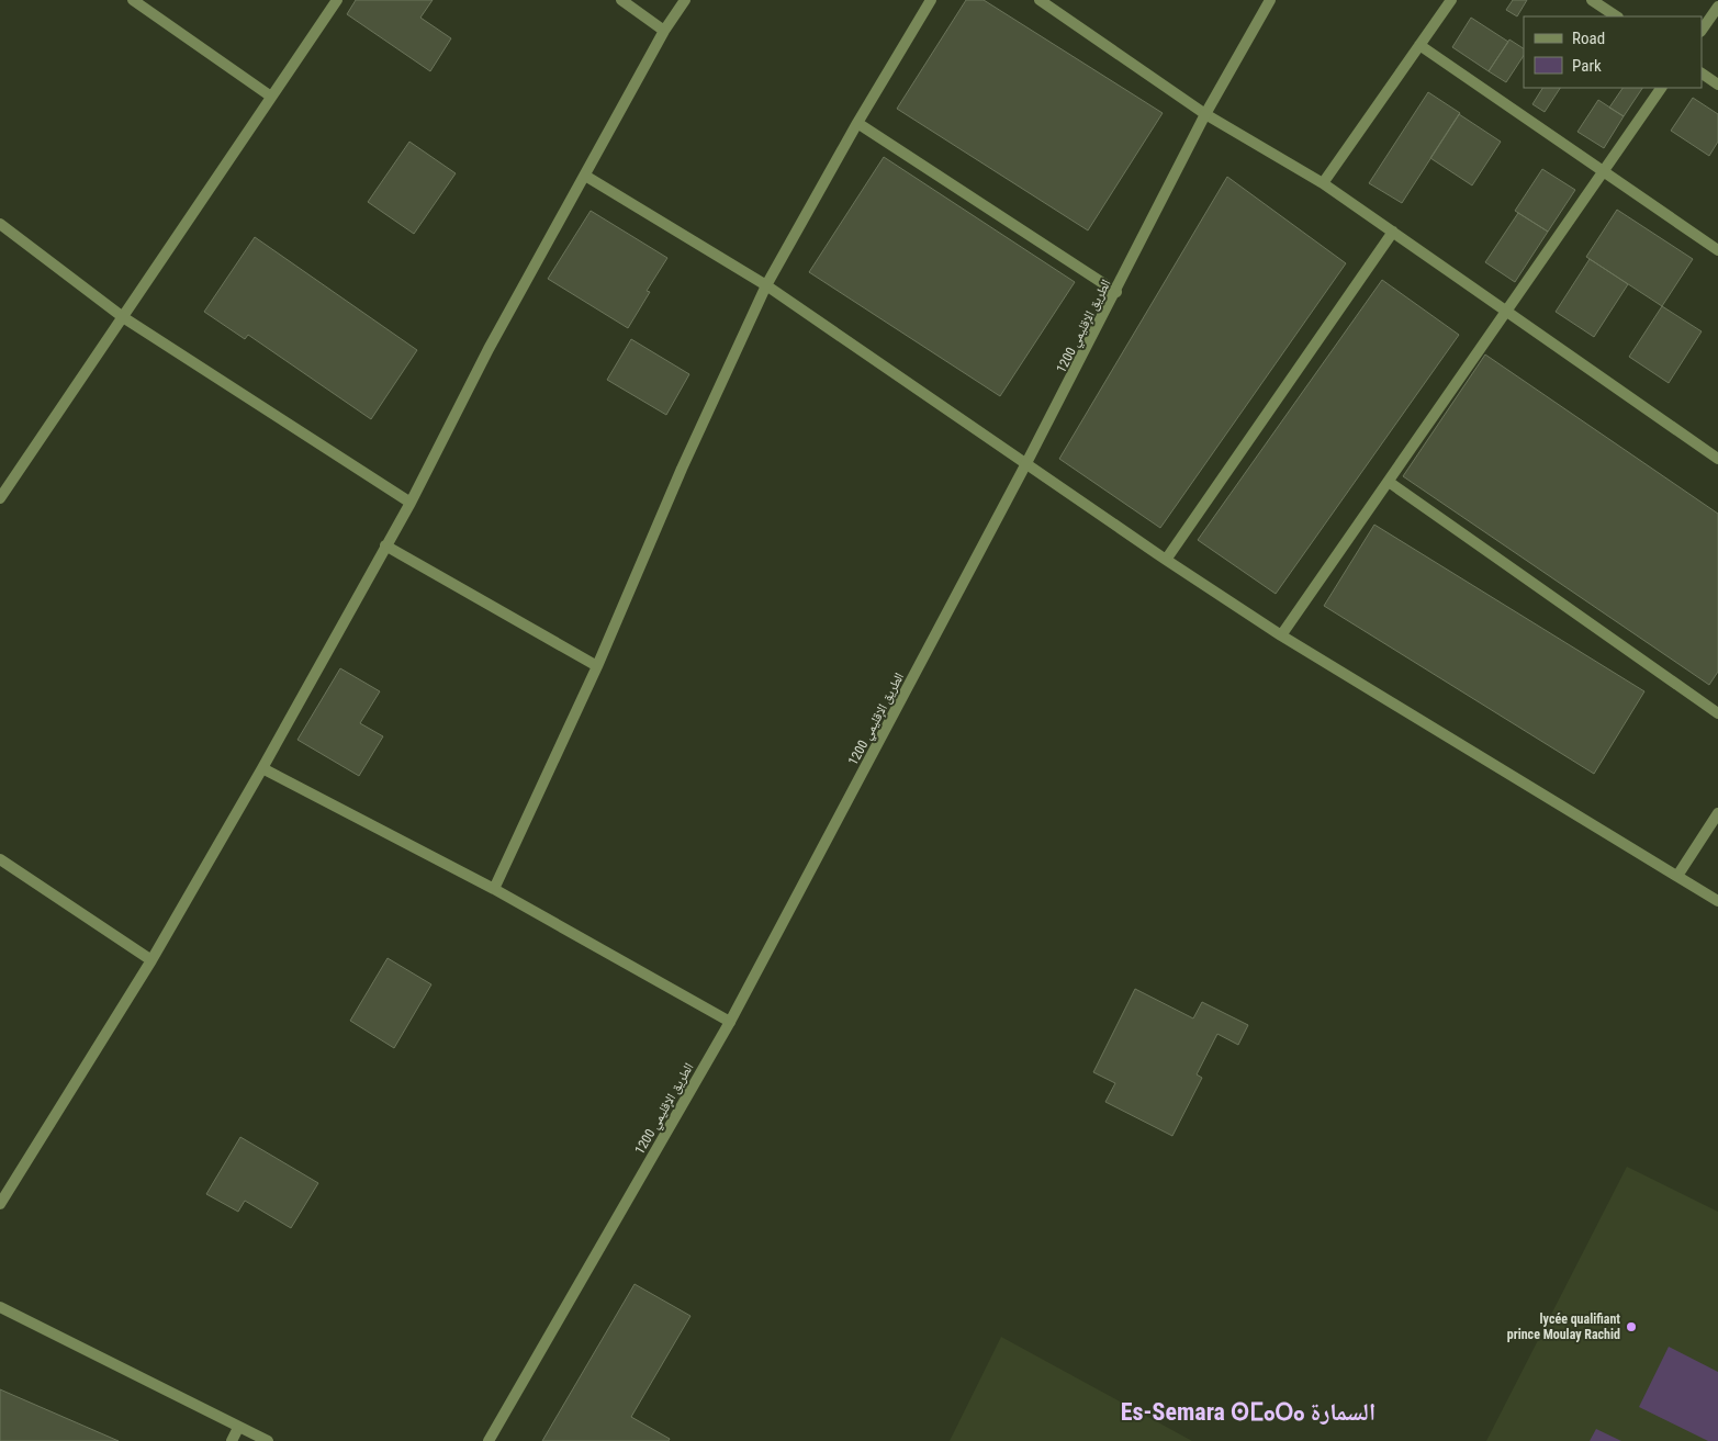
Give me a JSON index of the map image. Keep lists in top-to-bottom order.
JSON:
{
  "streets": {
    "street": ["الطريق الإقليمي 1200"]
  },
  "districts": ["Es-Semara ⵙⵎⴰⵔⴰ السمارة"],
  "places": ["lycée qualifiant prince Moulay Rachid"],
  "legend": ["Road", "Park"]
}
